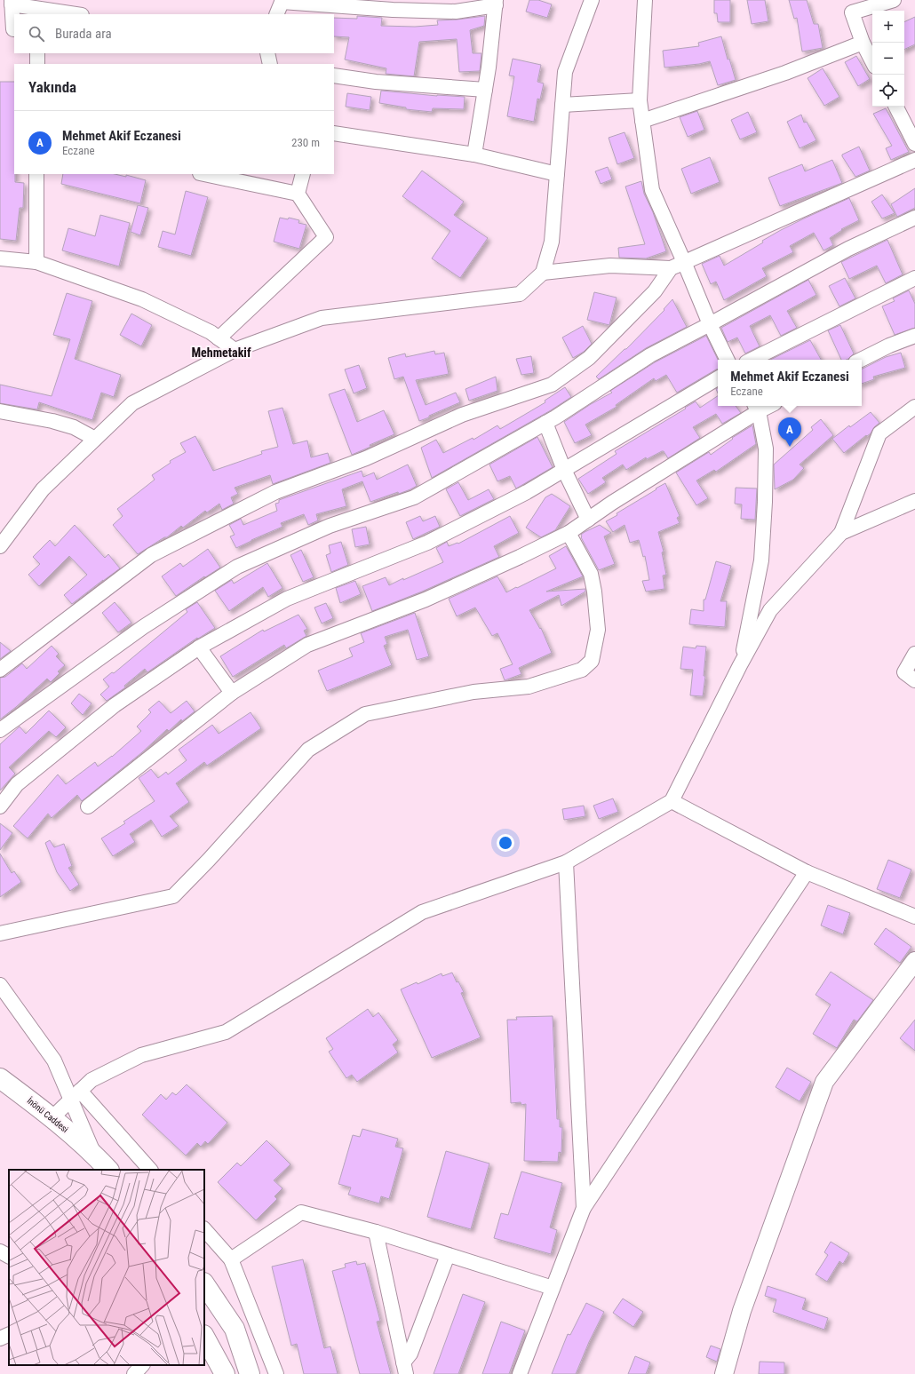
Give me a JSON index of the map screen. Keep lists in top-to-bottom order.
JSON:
{
  "streets": {
    "main road": ["İnönü Caddesi"]
  },
  "districts": ["Mehmetakif"],
  "page": {
    "map_buttons": ["+", "−"],
    "search": "Burada ara",
    "heading": "Yakında",
    "list": [
      {
        "mark": "A",
        "name": "Mehmet Akif Eczanesi",
        "note": "Eczane",
        "value": "230 m"
      }
    ],
    "popup": ["Mehmet Akif Eczanesi", "Eczane"],
    "pins": "A"
  }
}
